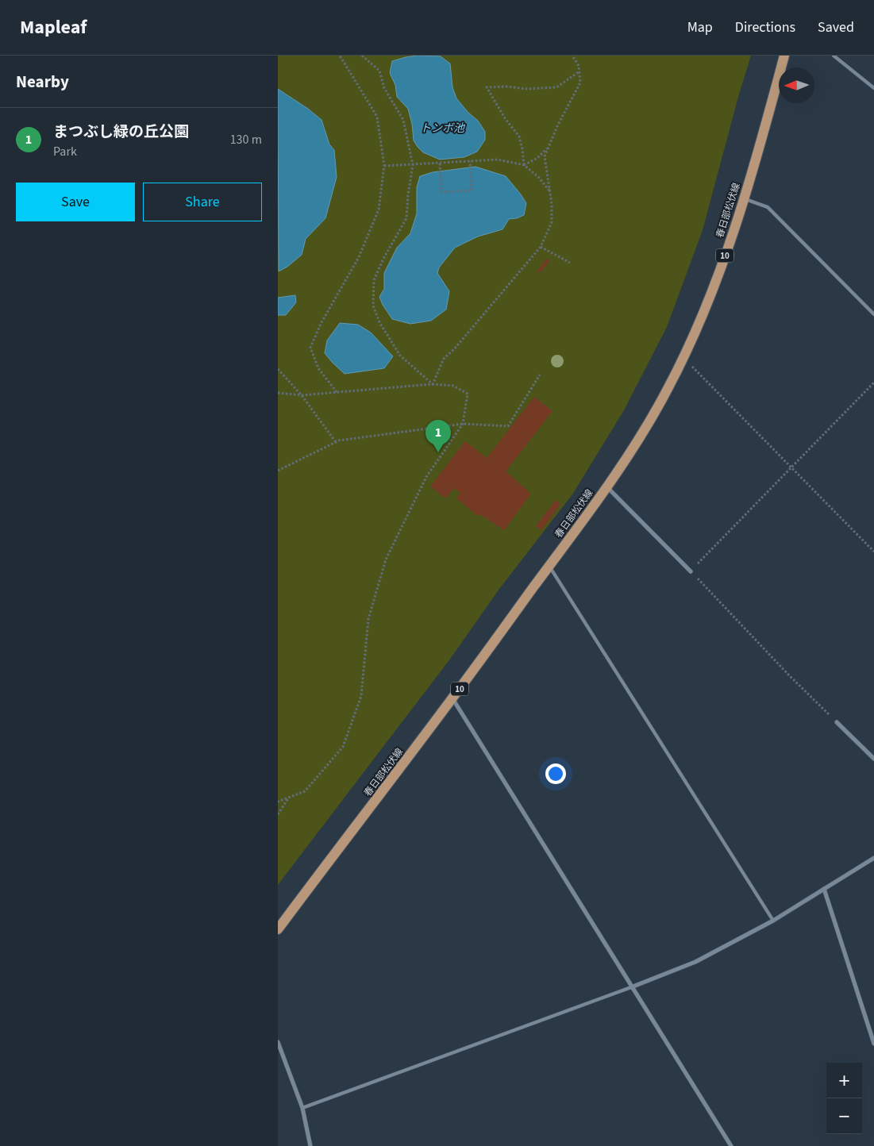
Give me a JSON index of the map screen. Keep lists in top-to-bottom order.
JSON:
{
  "streets": {
    "main road": ["春日部松伏線", "10"]
  },
  "water": ["トンボ池"],
  "north": "left",
  "page": {
    "header": "Mapleaf",
    "nav": ["Map", "Directions", "Saved"],
    "heading": "Nearby",
    "list": [
      {
        "mark": "1",
        "name": "まつぶし緑の丘公園",
        "note": "Park",
        "value": "130 m"
      }
    ],
    "buttons": ["Save", "Share"],
    "pins": "1",
    "map_buttons": ["+", "−"]
  }
}
